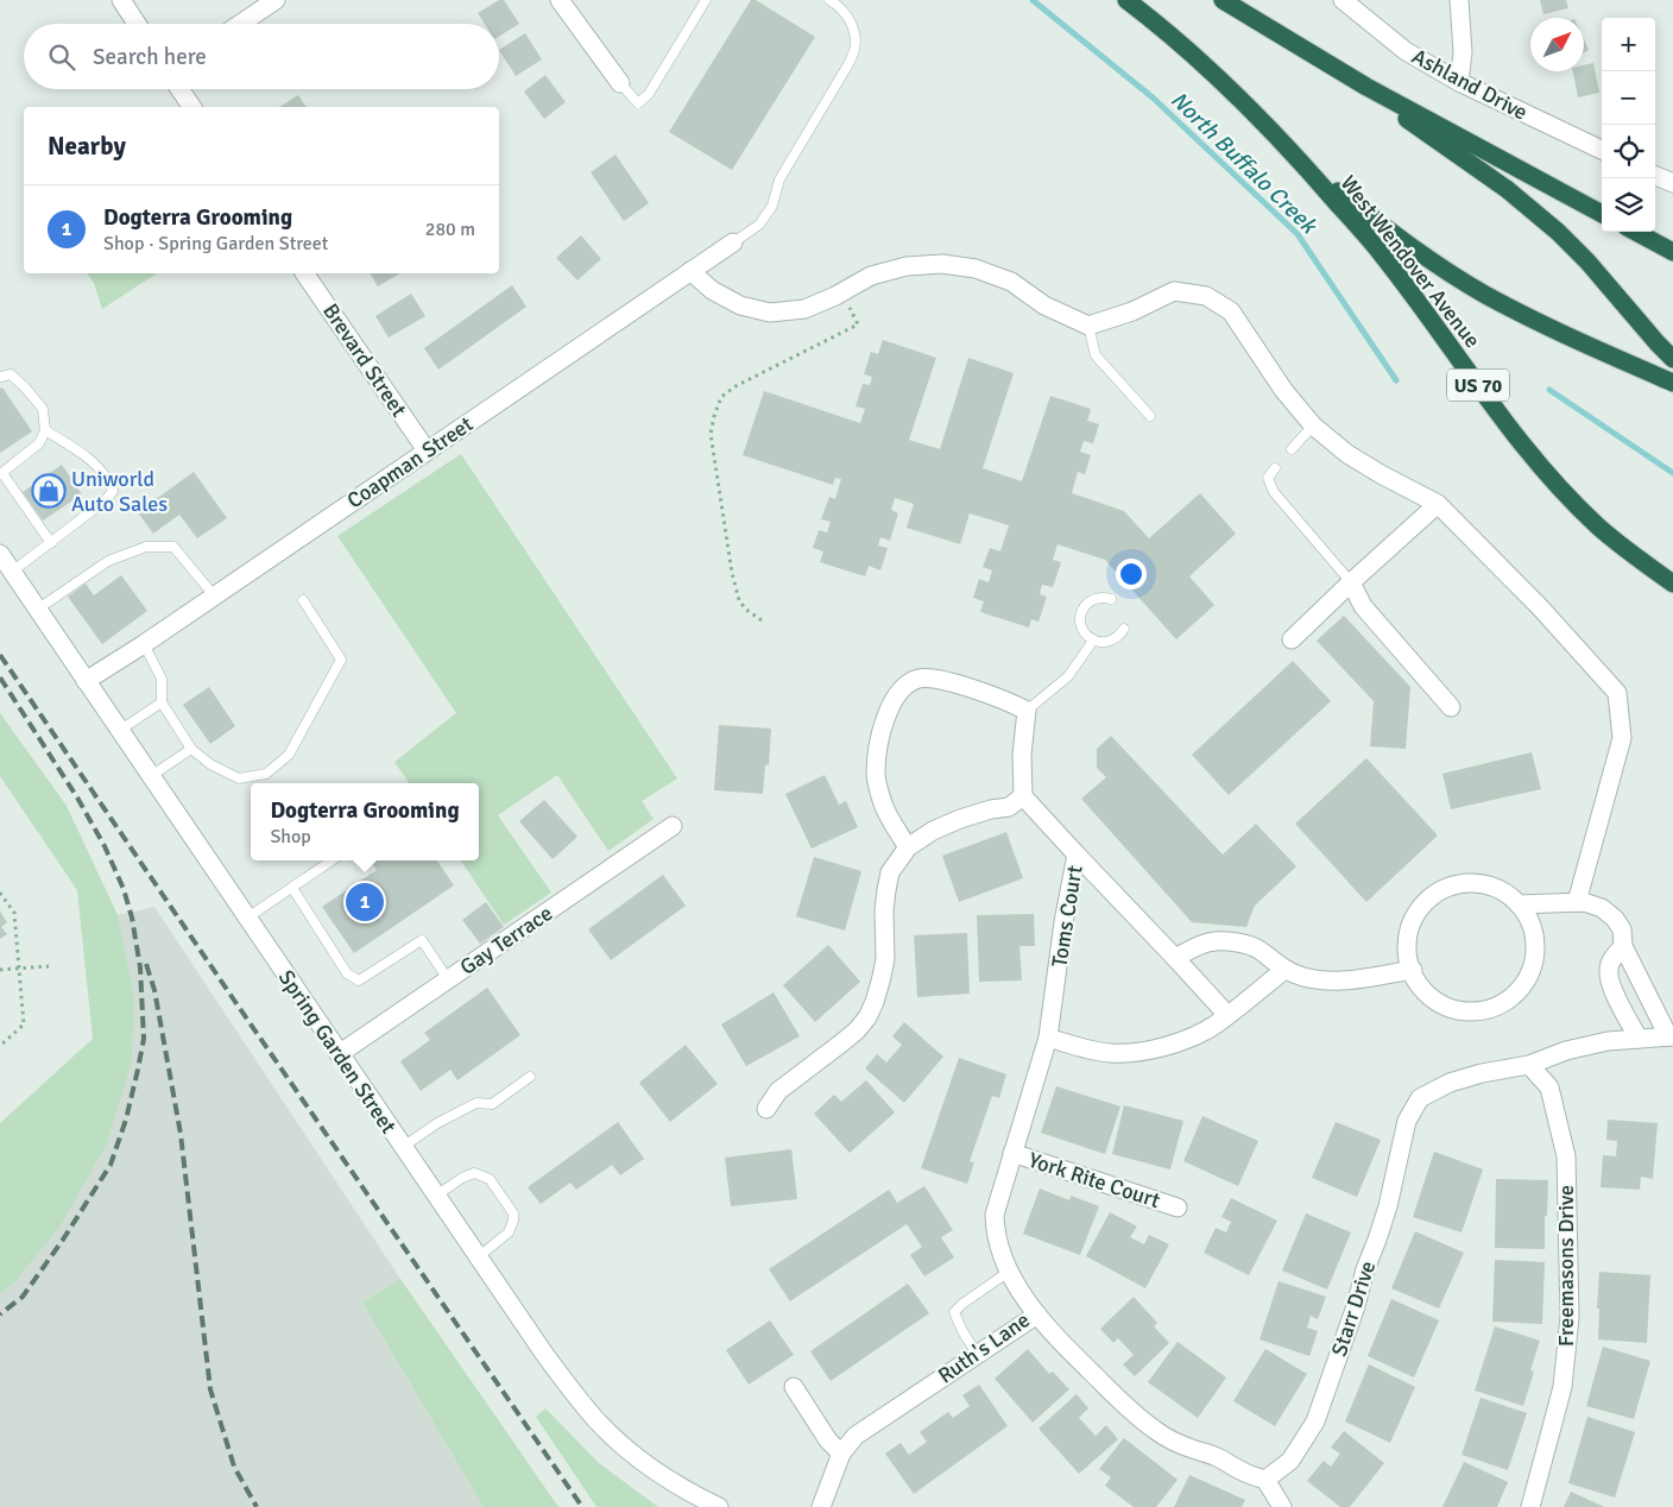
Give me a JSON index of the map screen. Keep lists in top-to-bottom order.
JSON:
{
  "streets": {
    "highway": ["West Wendover Avenue", "US 70"],
    "street": [
      "Ashland Drive",
      "Brevard Street",
      "Coapman Street",
      "Toms Court",
      "Gay Terrace",
      "Spring Garden Street",
      "York Rite Court",
      "Freemasons Drive",
      "Starr Drive",
      "Ruth's Lane"
    ]
  },
  "crossings": [
    ["Brevard Street", "Coapman Street"],
    ["Coapman Street", "Spring Garden Street"],
    ["Toms Court", "York Rite Court"],
    ["Toms Court", "Ruth's Lane"],
    ["Gay Terrace", "Spring Garden Street"],
    ["York Rite Court", "Ruth's Lane"],
    ["Freemasons Drive", "Starr Drive"]
  ],
  "water": ["North Buffalo Creek"],
  "places": {
    "shop": ["Uniworld Auto Sales"]
  },
  "north": "top right",
  "page": {
    "map_buttons": ["+", "−"],
    "search": "Search here",
    "heading": "Nearby",
    "list": [
      {
        "mark": "1",
        "name": "Dogterra Grooming",
        "note": "Shop · Spring Garden Street",
        "value": "280 m"
      }
    ],
    "popup": ["Dogterra Grooming", "Shop"],
    "pins": "1"
  }
}
